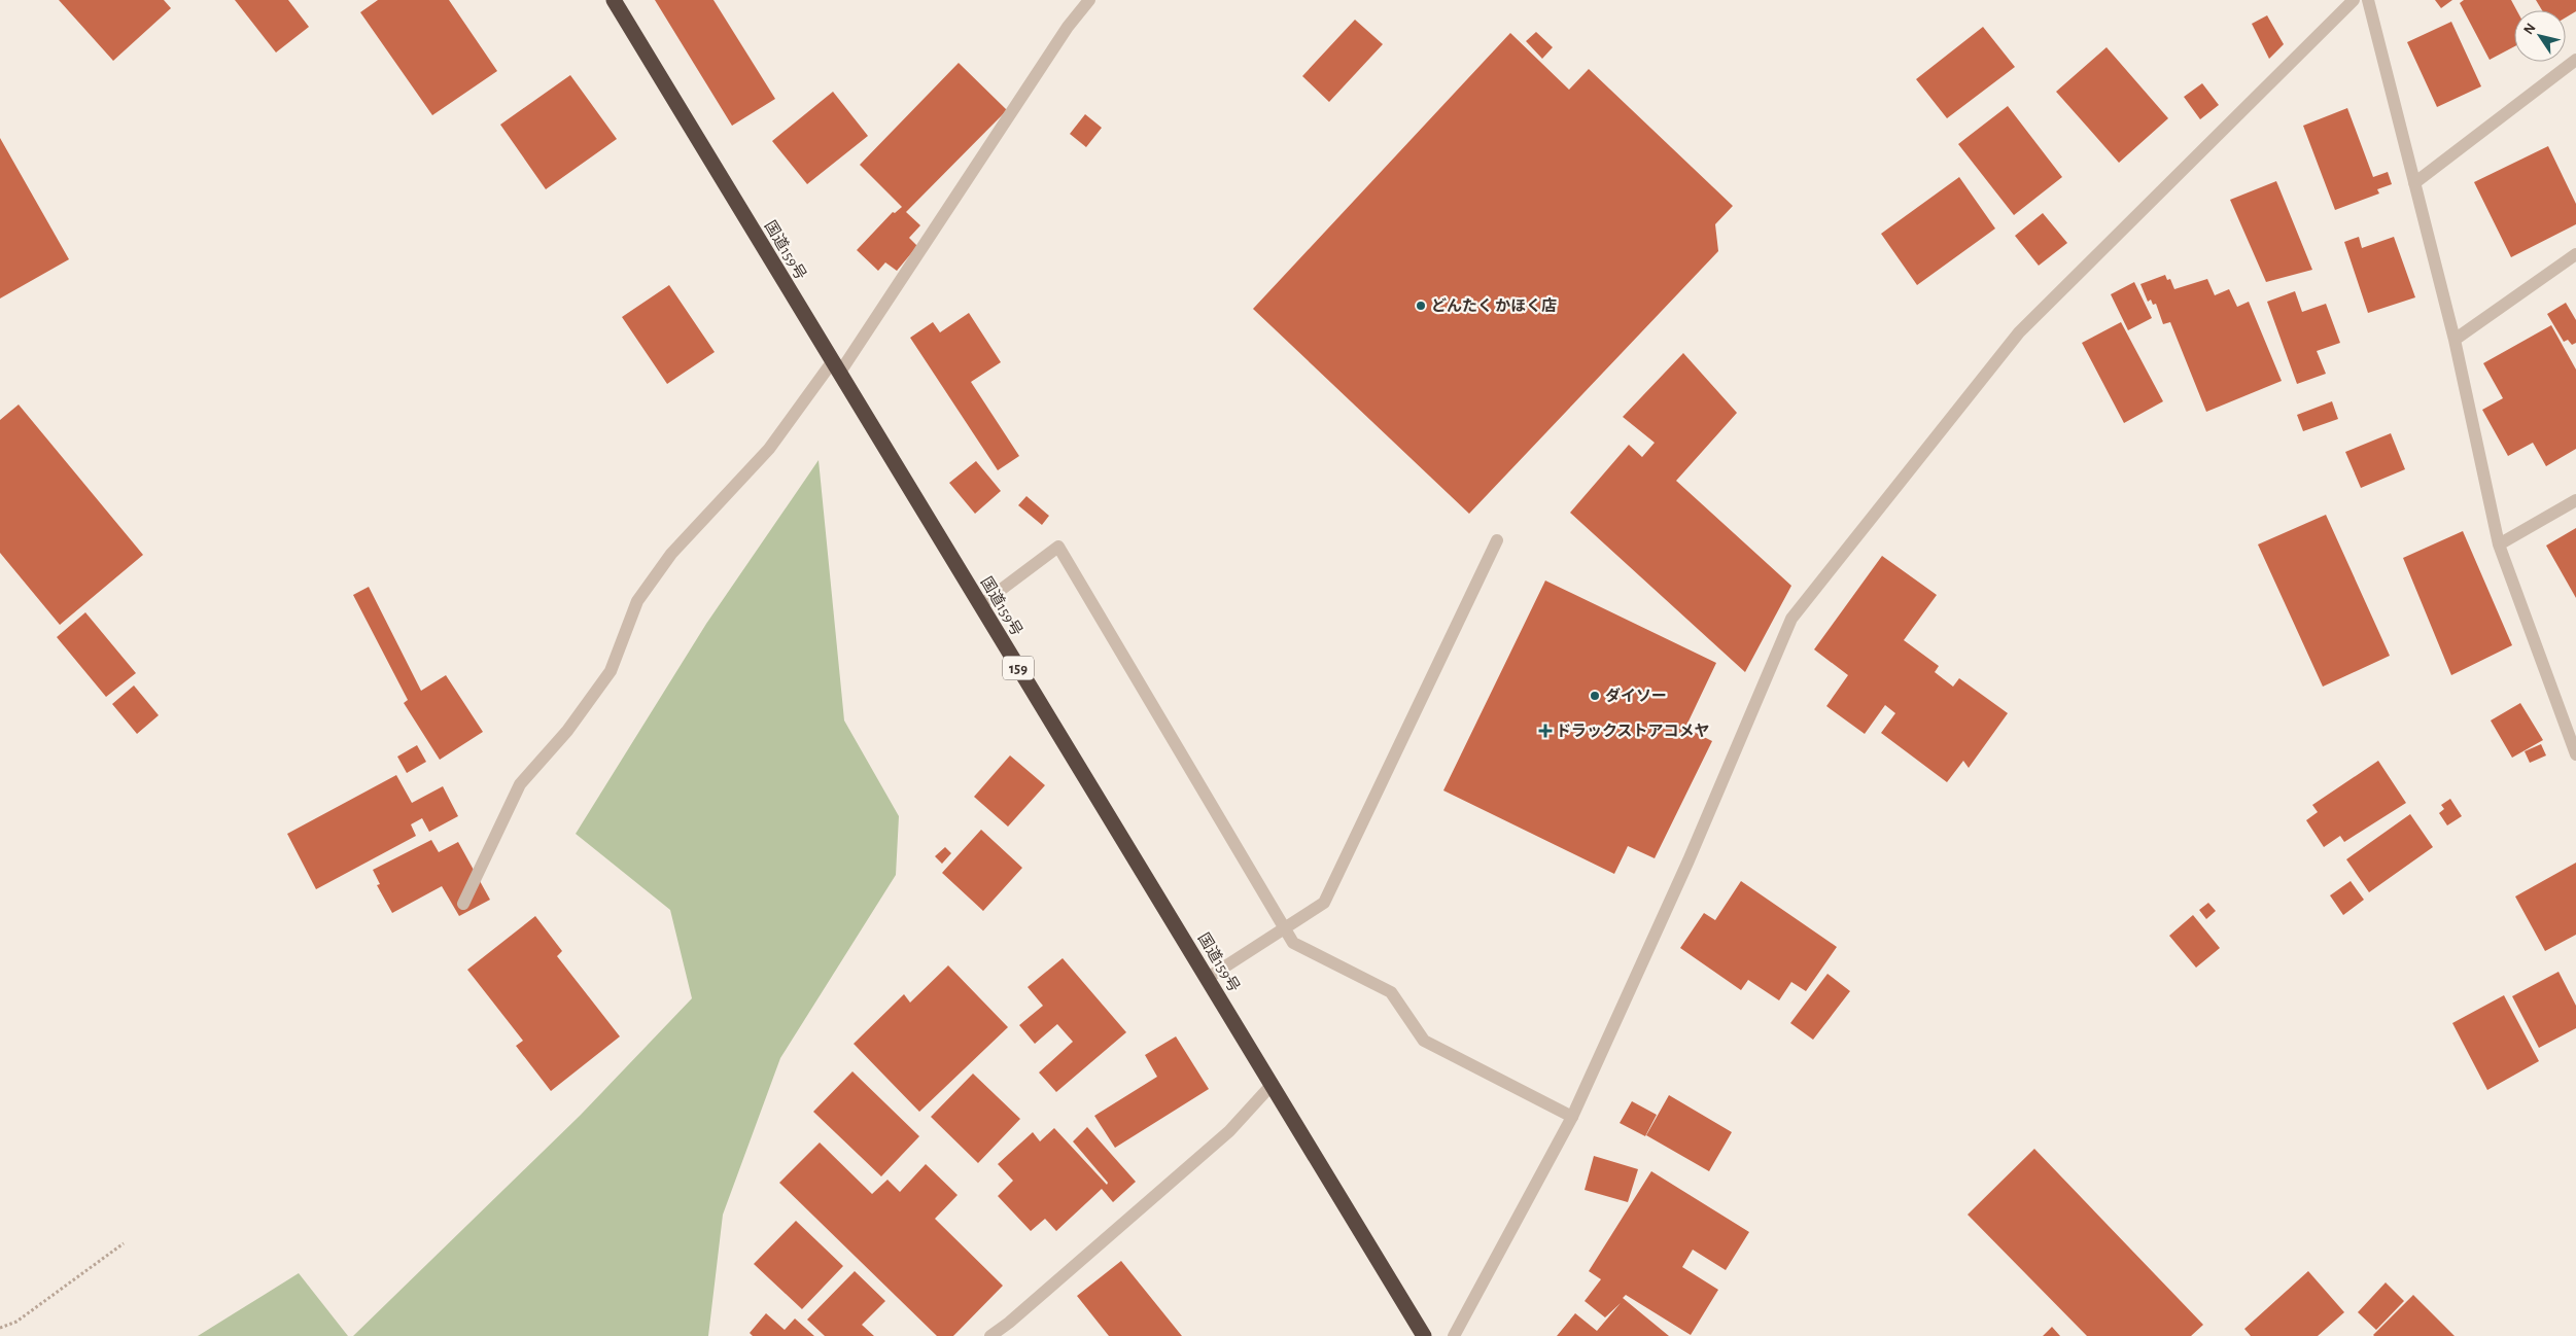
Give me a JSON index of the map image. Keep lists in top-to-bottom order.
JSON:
{
  "streets": {
    "highway": ["国道159号", "159"]
  },
  "places": {
    "other": ["どんたく かほく店", "ダイソー"],
    "health": ["ドラックストアコメヤ"]
  },
  "north": "top left"
}
